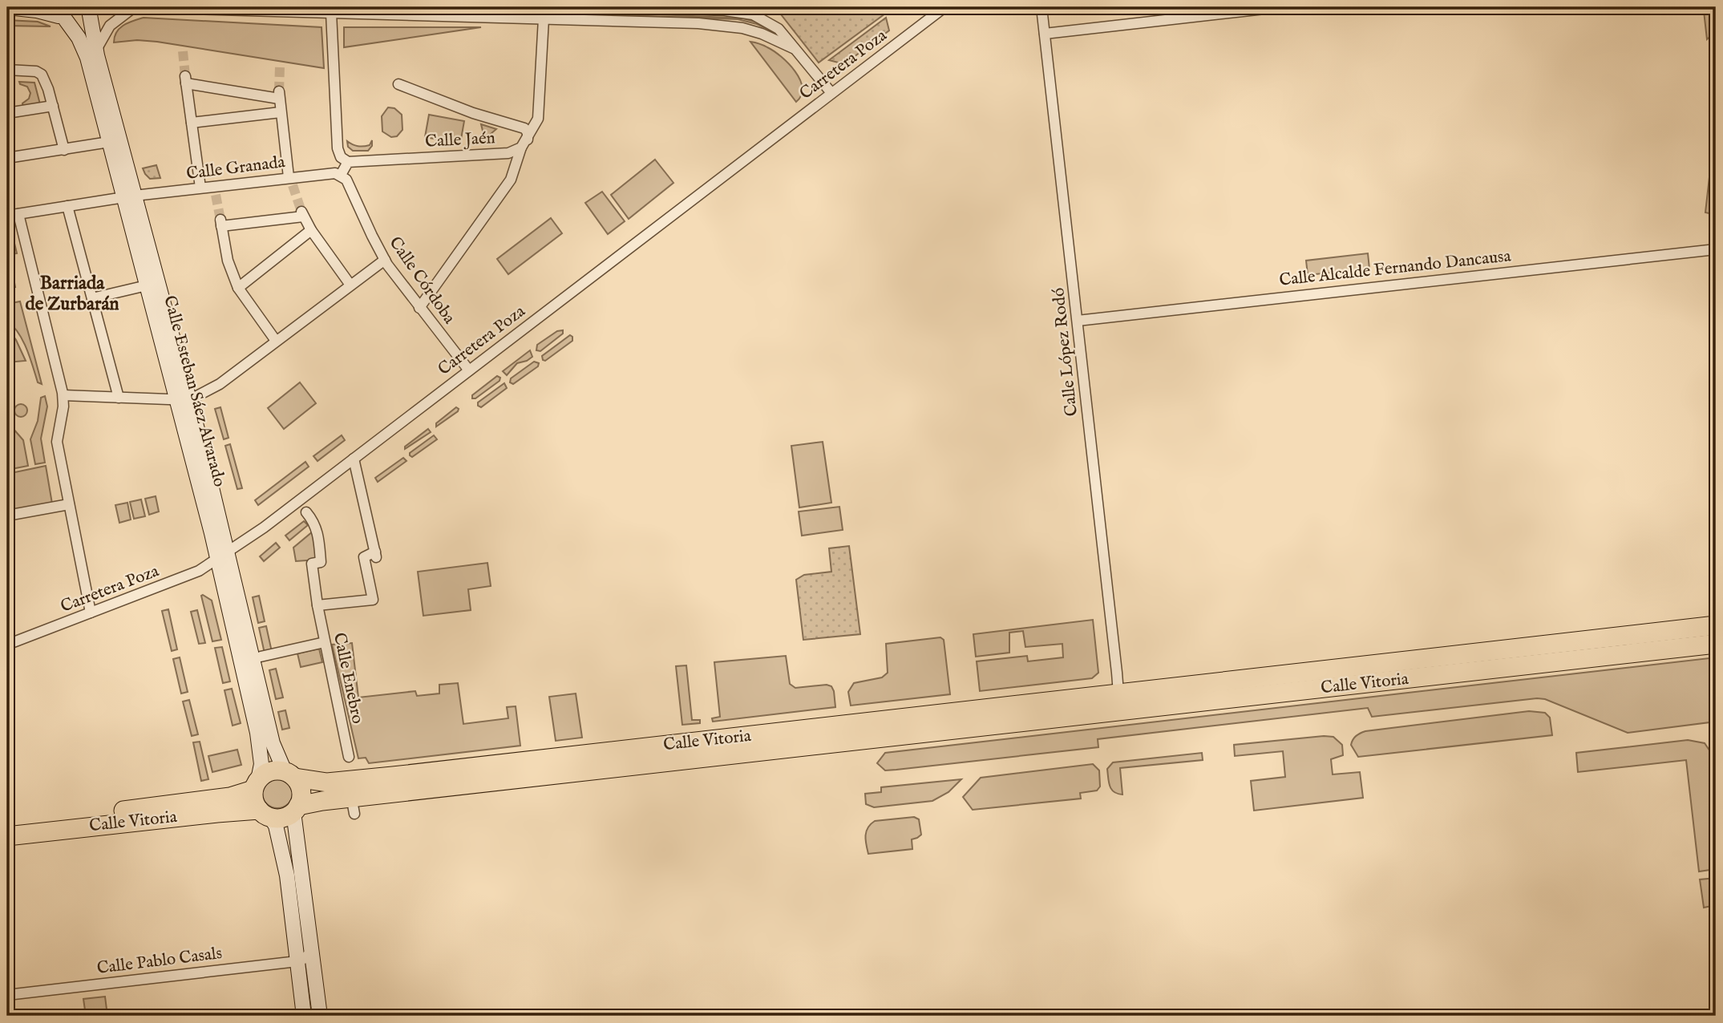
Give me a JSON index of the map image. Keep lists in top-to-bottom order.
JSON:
{
  "streets": {
    "highway": ["Calle Vitoria"],
    "main road": ["Calle Esteban Sáez Alvarado"],
    "street": [
      "Carretera Poza",
      "Calle Jaén",
      "Calle Granada",
      "Calle Alcalde Fernando Dancausa",
      "Calle Córdoba",
      "Calle López Rodó",
      "Calle Enebro",
      "Calle Pablo Casals"
    ]
  },
  "crossings": [
    ["Carretera Poza", "Calle Córdoba"],
    ["Carretera Poza", "Calle Esteban Sáez Alvarado"],
    ["Calle Granada", "Calle Córdoba"],
    ["Calle Granada", "Calle Esteban Sáez Alvarado"],
    ["Calle Alcalde Fernando Dancausa", "Calle López Rodó"],
    ["Calle López Rodó", "Calle Vitoria"],
    ["Calle Esteban Sáez Alvarado", "Calle Vitoria"]
  ],
  "districts": ["Barriada de Zurbarán"]
}
